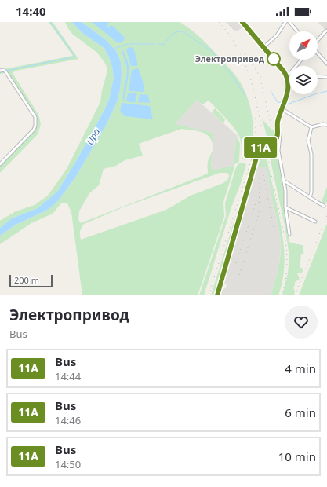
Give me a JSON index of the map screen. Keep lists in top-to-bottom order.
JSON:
{
  "water": ["Upa"],
  "places": ["Электропривод"],
  "lines": ["bus line 11А"],
  "scale_bar": "200 m",
  "north": "top right",
  "page": {
    "status": "14:40",
    "on_map": "11А",
    "scale": "200 m",
    "heading": ["Электропривод", "Bus"],
    "list": [
      {
        "mark": "11А",
        "name": "Bus",
        "note": "14:44",
        "value": "4 min"
      },
      {
        "mark": "11А",
        "name": "Bus",
        "note": "14:46",
        "value": "6 min"
      },
      {
        "mark": "11А",
        "name": "Bus",
        "note": "14:50",
        "value": "10 min"
      }
    ]
  }
}
